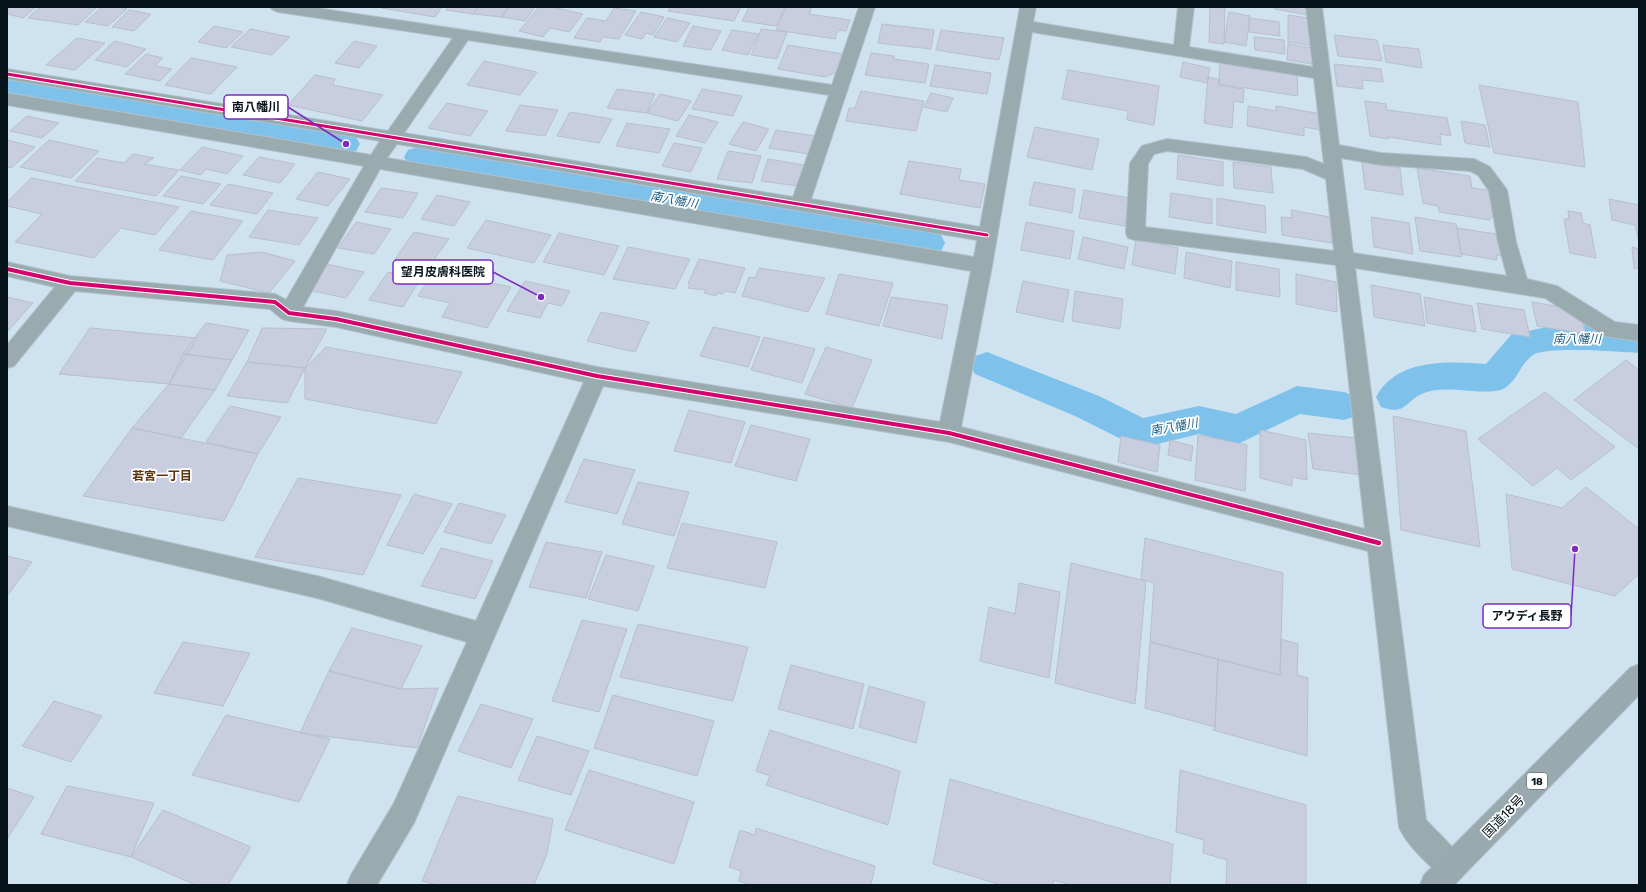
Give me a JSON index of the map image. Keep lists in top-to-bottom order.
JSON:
{
  "streets": {
    "highway": ["18", "国道18号"]
  },
  "districts": ["若宮一丁目"],
  "water": ["南八幡川"],
  "places": ["南八幡川", "望月皮膚科医院", "アウディ長野"]
}
